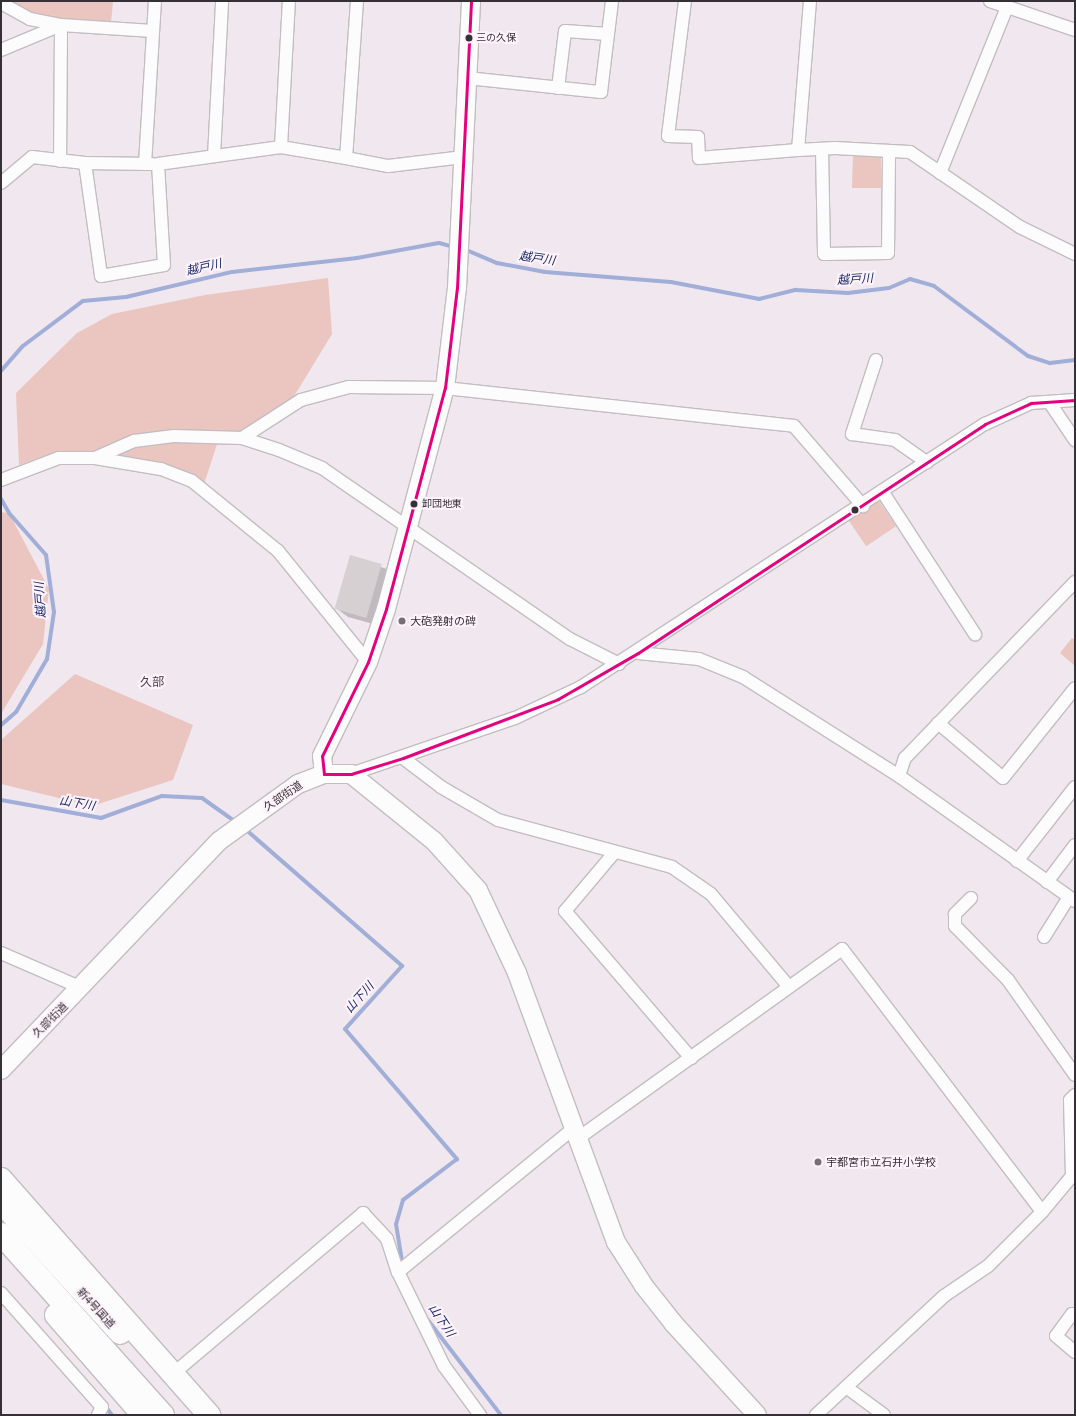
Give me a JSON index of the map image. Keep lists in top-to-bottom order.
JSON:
{
  "streets": {
    "highway": ["新4号国道"],
    "street": ["久部街道"]
  },
  "districts": ["久部"],
  "water": ["越戸川", "山下川"],
  "places": [
    "三の久保",
    "卸団地東",
    "大砲発射の碑",
    "宇都宮市立石井小学校"
  ]
}
